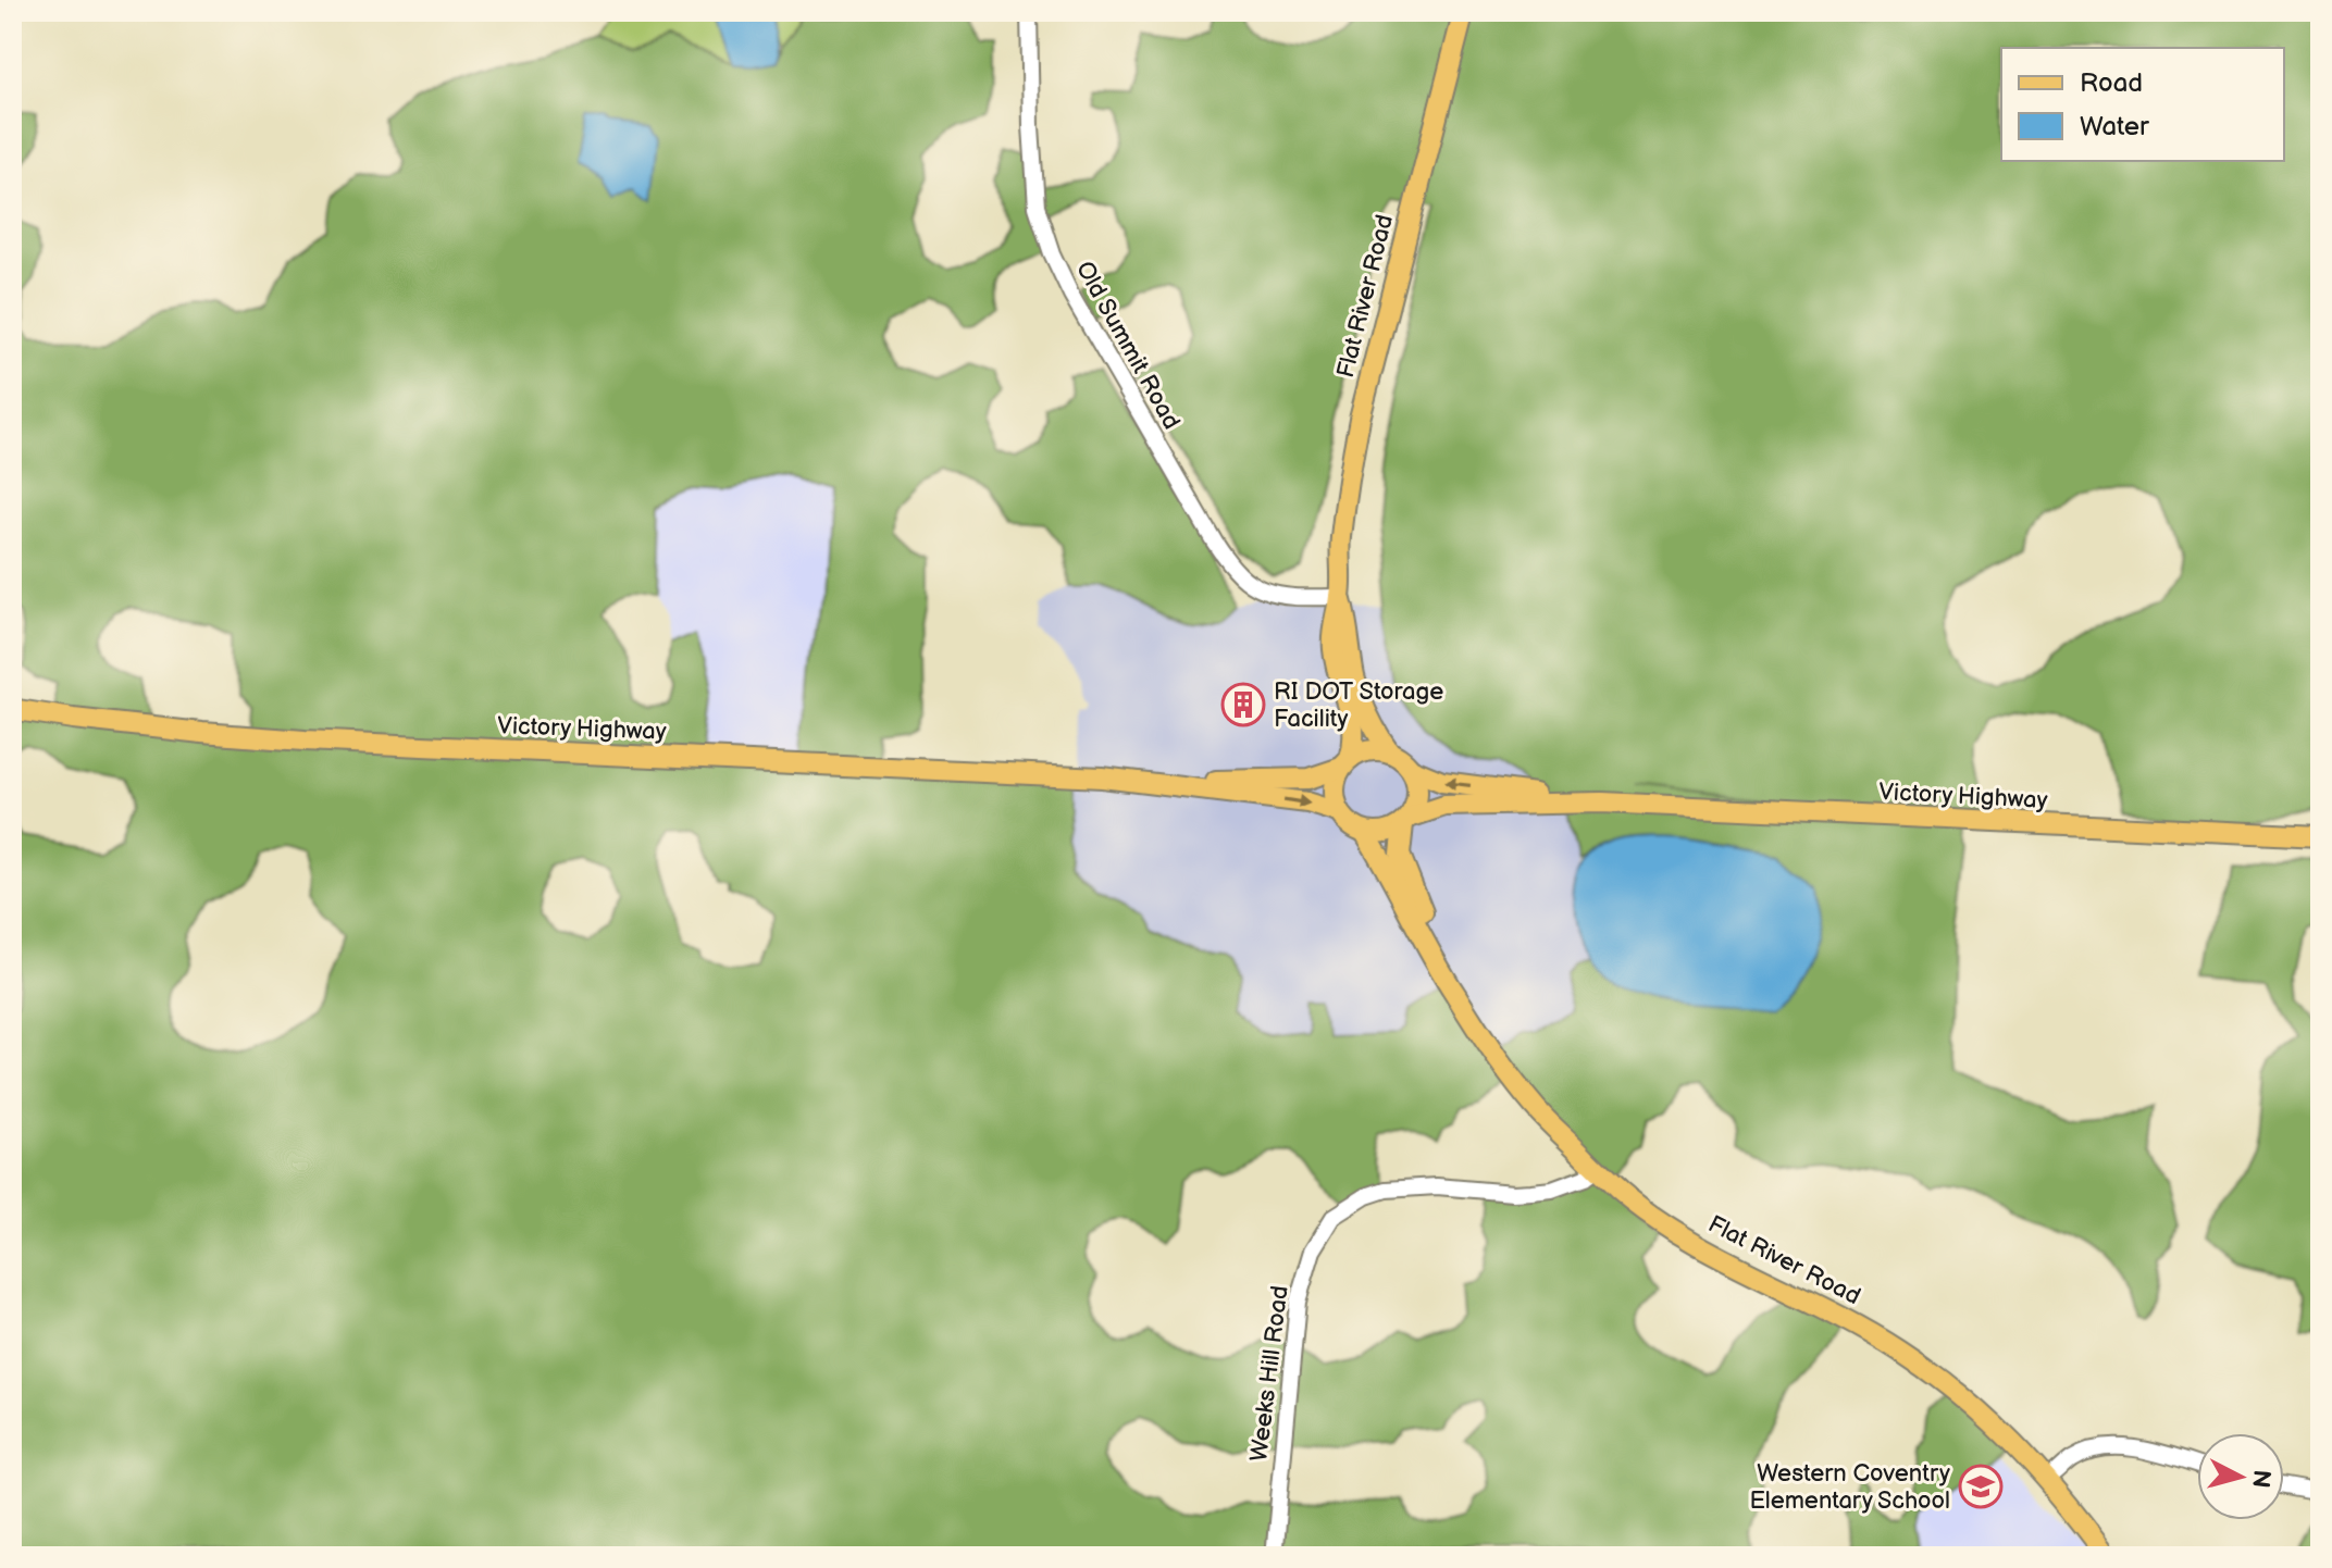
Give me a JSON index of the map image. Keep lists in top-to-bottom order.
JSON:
{
  "streets": {
    "main road": ["Flat River Road", "Victory Highway"],
    "street": ["Old Summit Road", "Weeks Hill Road"]
  },
  "crossings": [
    ["Flat River Road", "Old Summit Road"],
    ["Flat River Road", "Victory Highway"],
    ["Flat River Road", "Weeks Hill Road"]
  ],
  "places": {
    "building": ["RI DOT Storage Facility"],
    "school or university": ["Western Coventry Elementary School"]
  },
  "legend": ["Road", "Water"],
  "north": "right"
}
